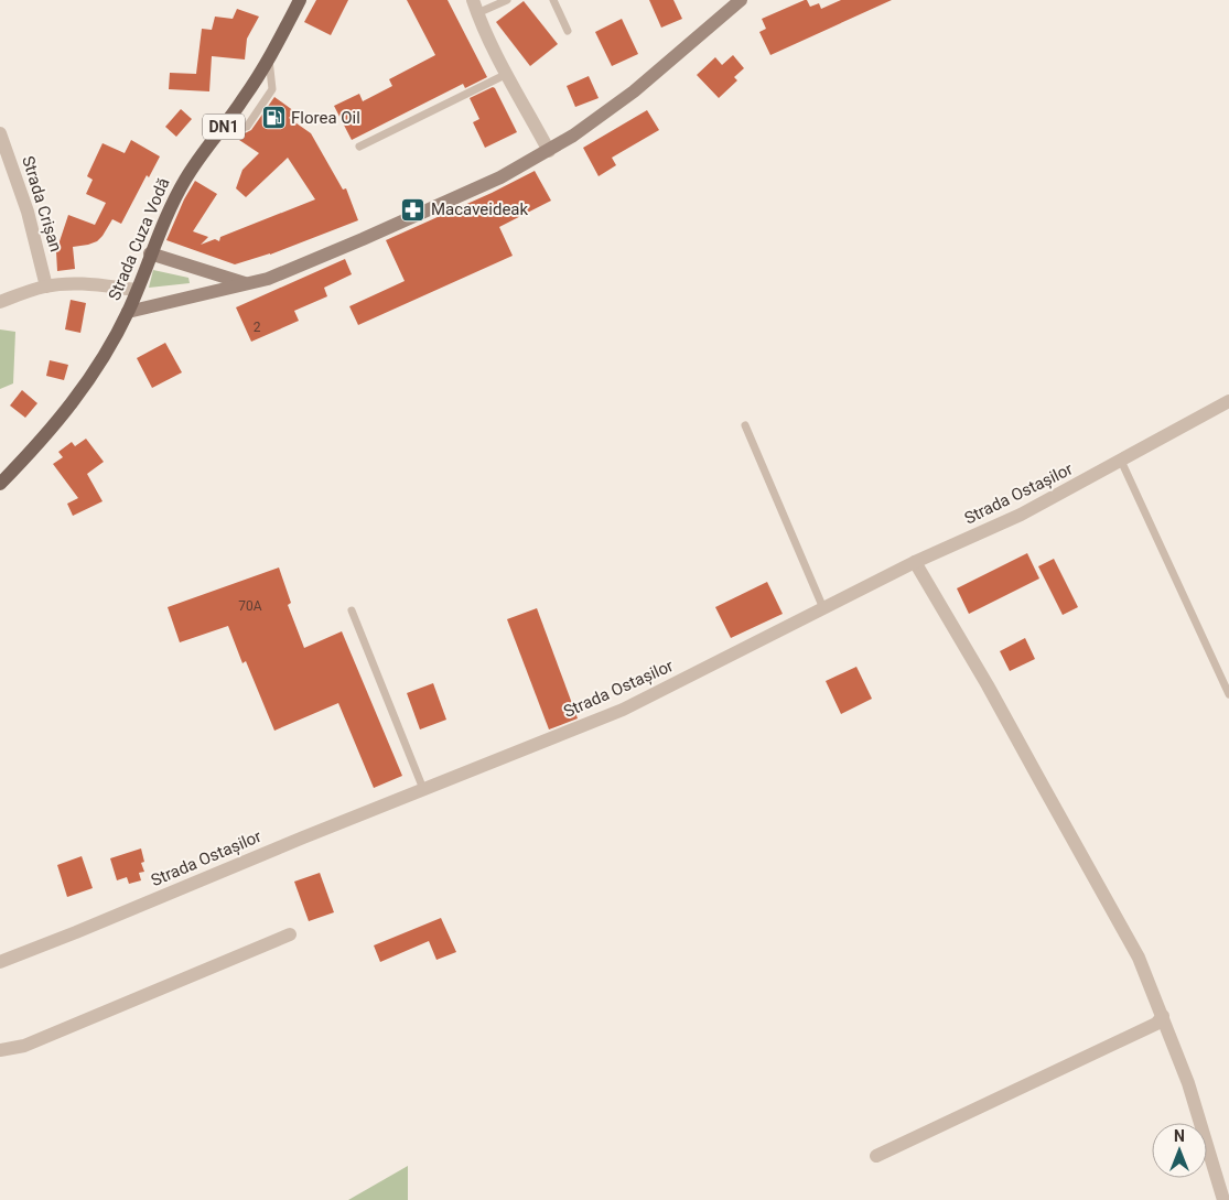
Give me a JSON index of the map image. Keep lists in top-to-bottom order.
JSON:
{
  "streets": {
    "main road": ["DN1", "Strada Cuza Vodă"],
    "street": ["Strada Crișan", "Strada Ostașilor"]
  },
  "places": {
    "fuel station": ["Florea Oil"],
    "pharmacy": ["Macaveideak"]
  },
  "house_numbers": ["2", "70A"],
  "north": "top"
}
